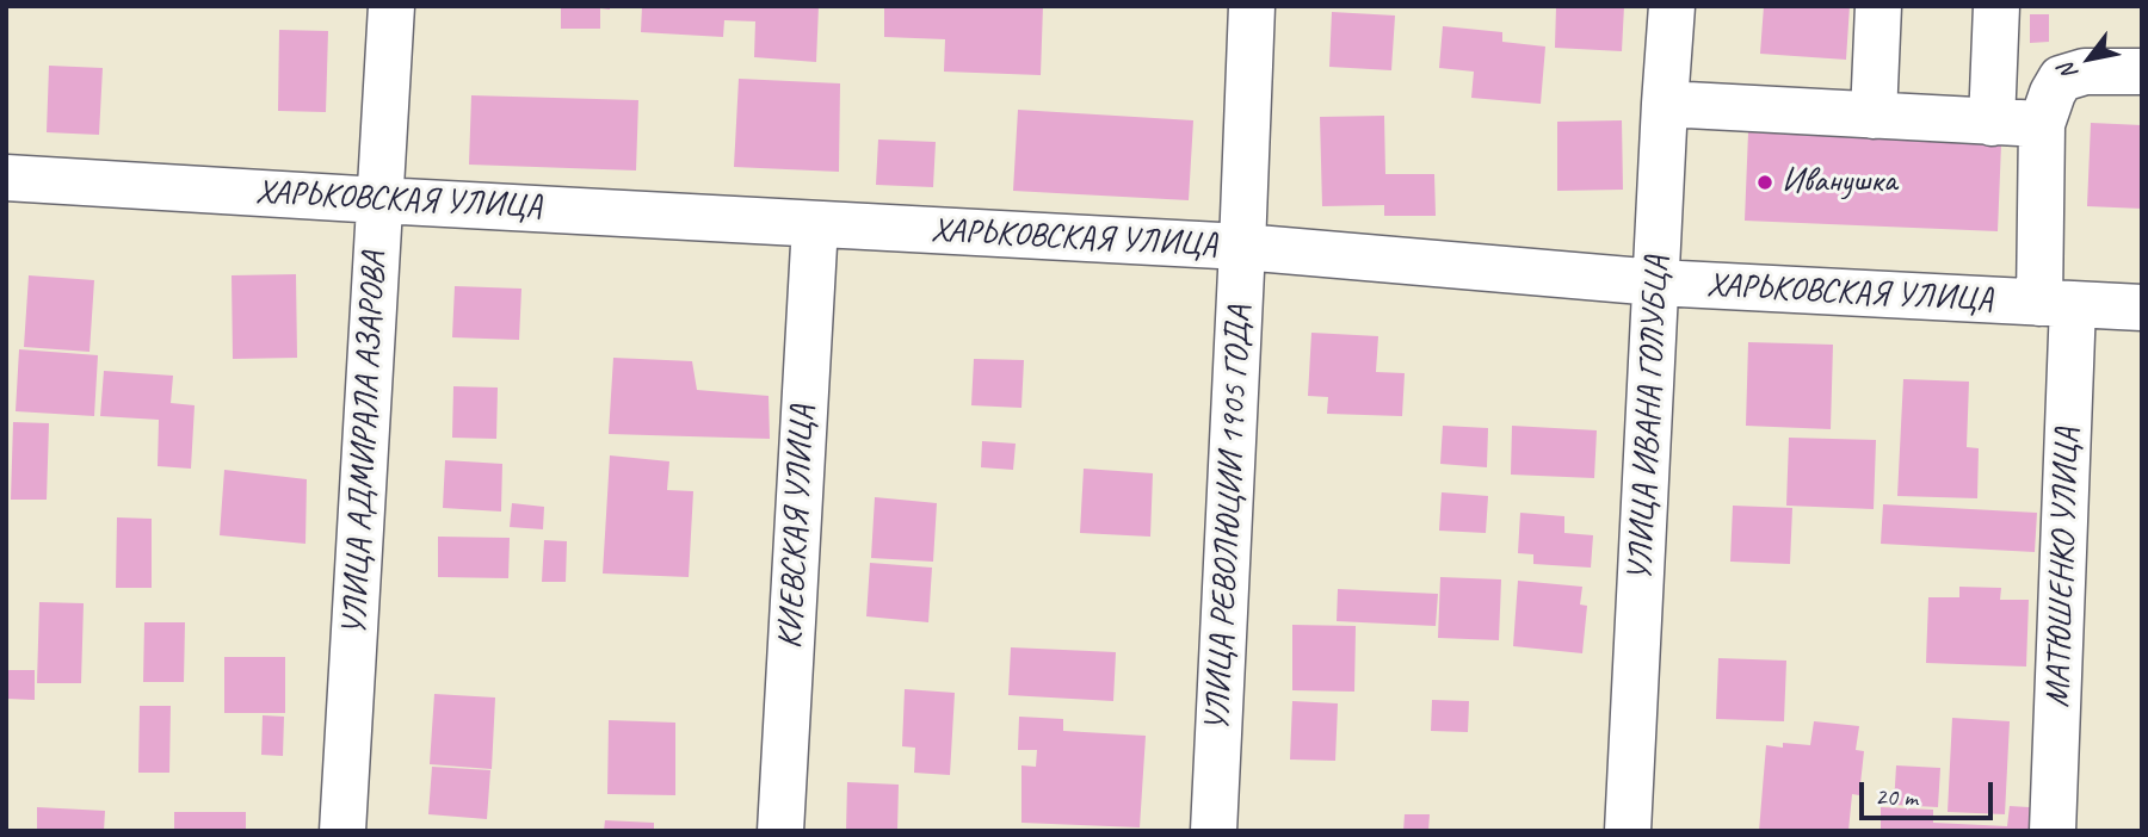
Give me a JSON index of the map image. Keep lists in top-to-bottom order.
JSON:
{
  "streets": {
    "street": [
      "ХАРЬКОВСКАЯ УЛИЦА",
      "УЛИЦА ИВАНА ГОЛУБЦА",
      "УЛИЦА АДМИРАЛА АЗАРОВА",
      "УЛИЦА РЕВОЛЮЦИИ 1905 ГОДА",
      "КИЕВСКАЯ УЛИЦА",
      "МАТЮШЕНКО УЛИЦА"
    ]
  },
  "crossings": [
    ["ХАРЬКОВСКАЯ УЛИЦА", "УЛИЦА ИВАНА ГОЛУБЦА"],
    ["ХАРЬКОВСКАЯ УЛИЦА", "УЛИЦА АДМИРАЛА АЗАРОВА"],
    ["ХАРЬКОВСКАЯ УЛИЦА", "УЛИЦА РЕВОЛЮЦИИ 1905 ГОДА"],
    ["ХАРЬКОВСКАЯ УЛИЦА", "КИЕВСКАЯ УЛИЦА"],
    ["ХАРЬКОВСКАЯ УЛИЦА", "МАТЮШЕНКО УЛИЦА"]
  ],
  "places": ["Иванушка"],
  "scale_bar": "20 m",
  "north": "bottom left"
}
